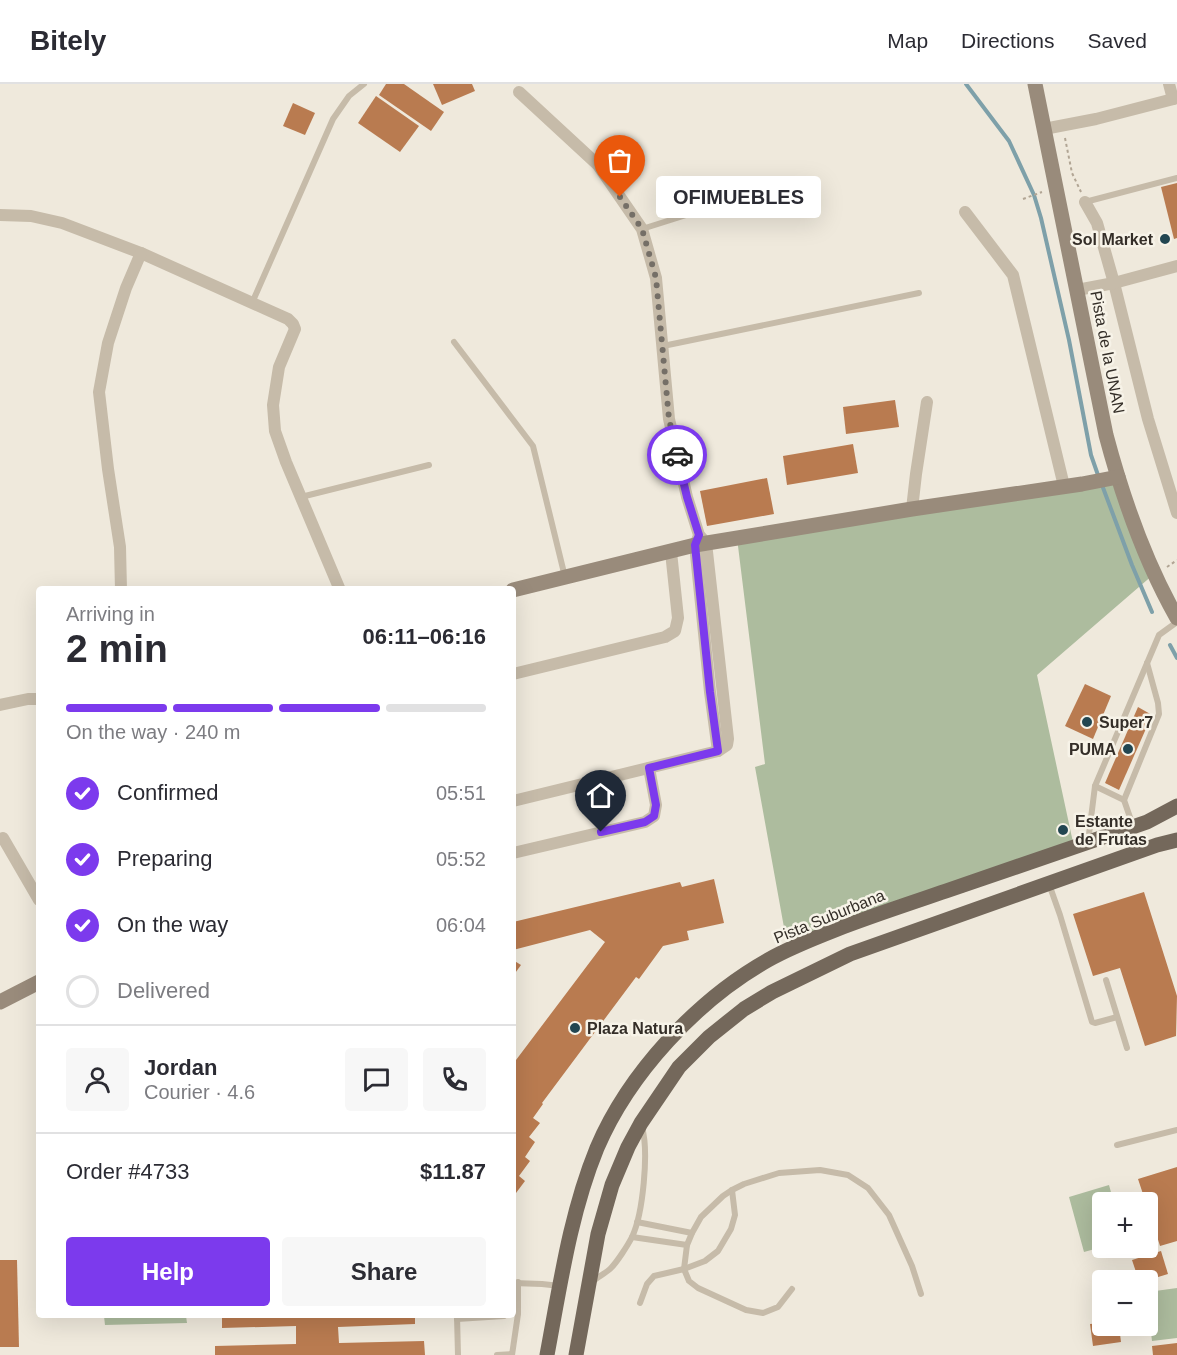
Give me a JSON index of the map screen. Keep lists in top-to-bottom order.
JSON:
{
  "streets": {
    "main road": ["Pista Suburbana"],
    "street": ["Pista de la UNAN"]
  },
  "places": [
    "OFIMUEBLES",
    "Sol Market",
    "Super7",
    "PUMA",
    "Estante de Frutas",
    "Plaza Natura"
  ],
  "page": {
    "header": "Bitely",
    "nav": ["Map", "Directions", "Saved"],
    "bubble": "OFIMUEBLES",
    "heading": ["2 min", "Arriving in", "06:11–06:16"],
    "panel": [
      "Jordan",
      "Courier · 4.6",
      "Order #4733",
      "$11.87"
    ],
    "bar": "On the way · 240 m",
    "list": [
      ["Confirmed", "05:51"],
      ["Preparing", "05:52"],
      ["On the way", "06:04"],
      "Delivered"
    ],
    "map_buttons": ["+", "−"],
    "buttons": ["Help", "Share"]
  }
}
